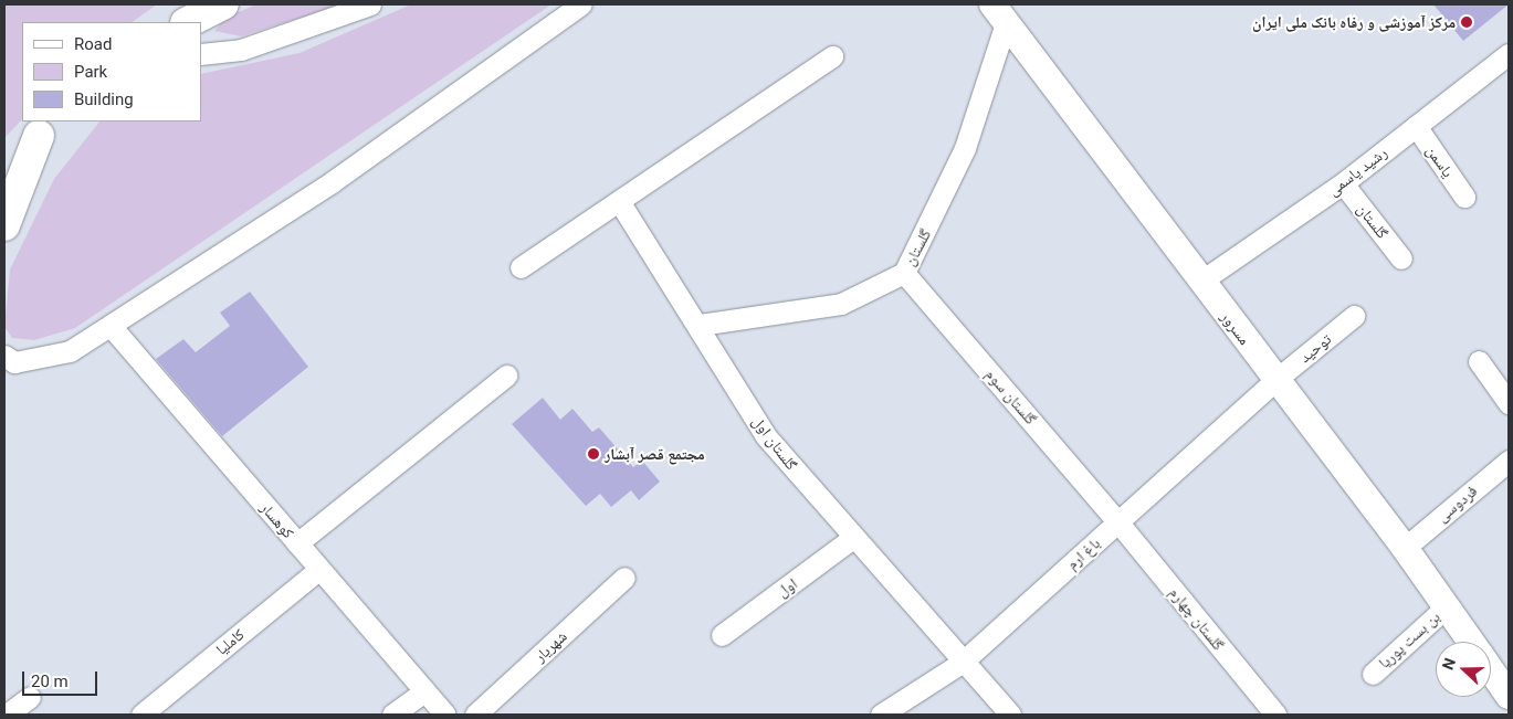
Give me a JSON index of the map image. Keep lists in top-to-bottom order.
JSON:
{
  "streets": {
    "street": [
      "یاسمن",
      "رشید یاسمی",
      "گلستان",
      "مسرور",
      "توحید",
      "گلستان سوم",
      "گلستان اول",
      "فردوسی",
      "کوهسار",
      "باغ ارم",
      "اول",
      "گلستان چهارم",
      "بن بست پوریا",
      "کاملیا",
      "شهریار"
    ]
  },
  "crossings": [
    ["یاسمن", "رشید یاسمی"],
    ["رشید یاسمی", "گلستان"],
    ["رشید یاسمی", "مسرور"],
    ["گلستان", "مسرور"],
    ["گلستان", "گلستان سوم"],
    ["گلستان", "گلستان اول"],
    ["مسرور", "توحید"],
    ["مسرور", "فردوسی"],
    ["مسرور", "باغ ارم"],
    ["مسرور", "بن بست پوریا"],
    ["توحید", "باغ ارم"],
    ["گلستان سوم", "باغ ارم"],
    ["گلستان سوم", "گلستان چهارم"],
    ["گلستان اول", "باغ ارم"],
    ["گلستان اول", "اول"],
    ["کوهسار", "کاملیا"],
    ["باغ ارم", "گلستان چهارم"]
  ],
  "places": ["مرکز آموزشی و رفاه بانک ملی ایران", "مجتمع قصر آبشار"],
  "legend": ["Road", "Park", "Building"],
  "scale_bar": "20 m",
  "north": "left"
}
